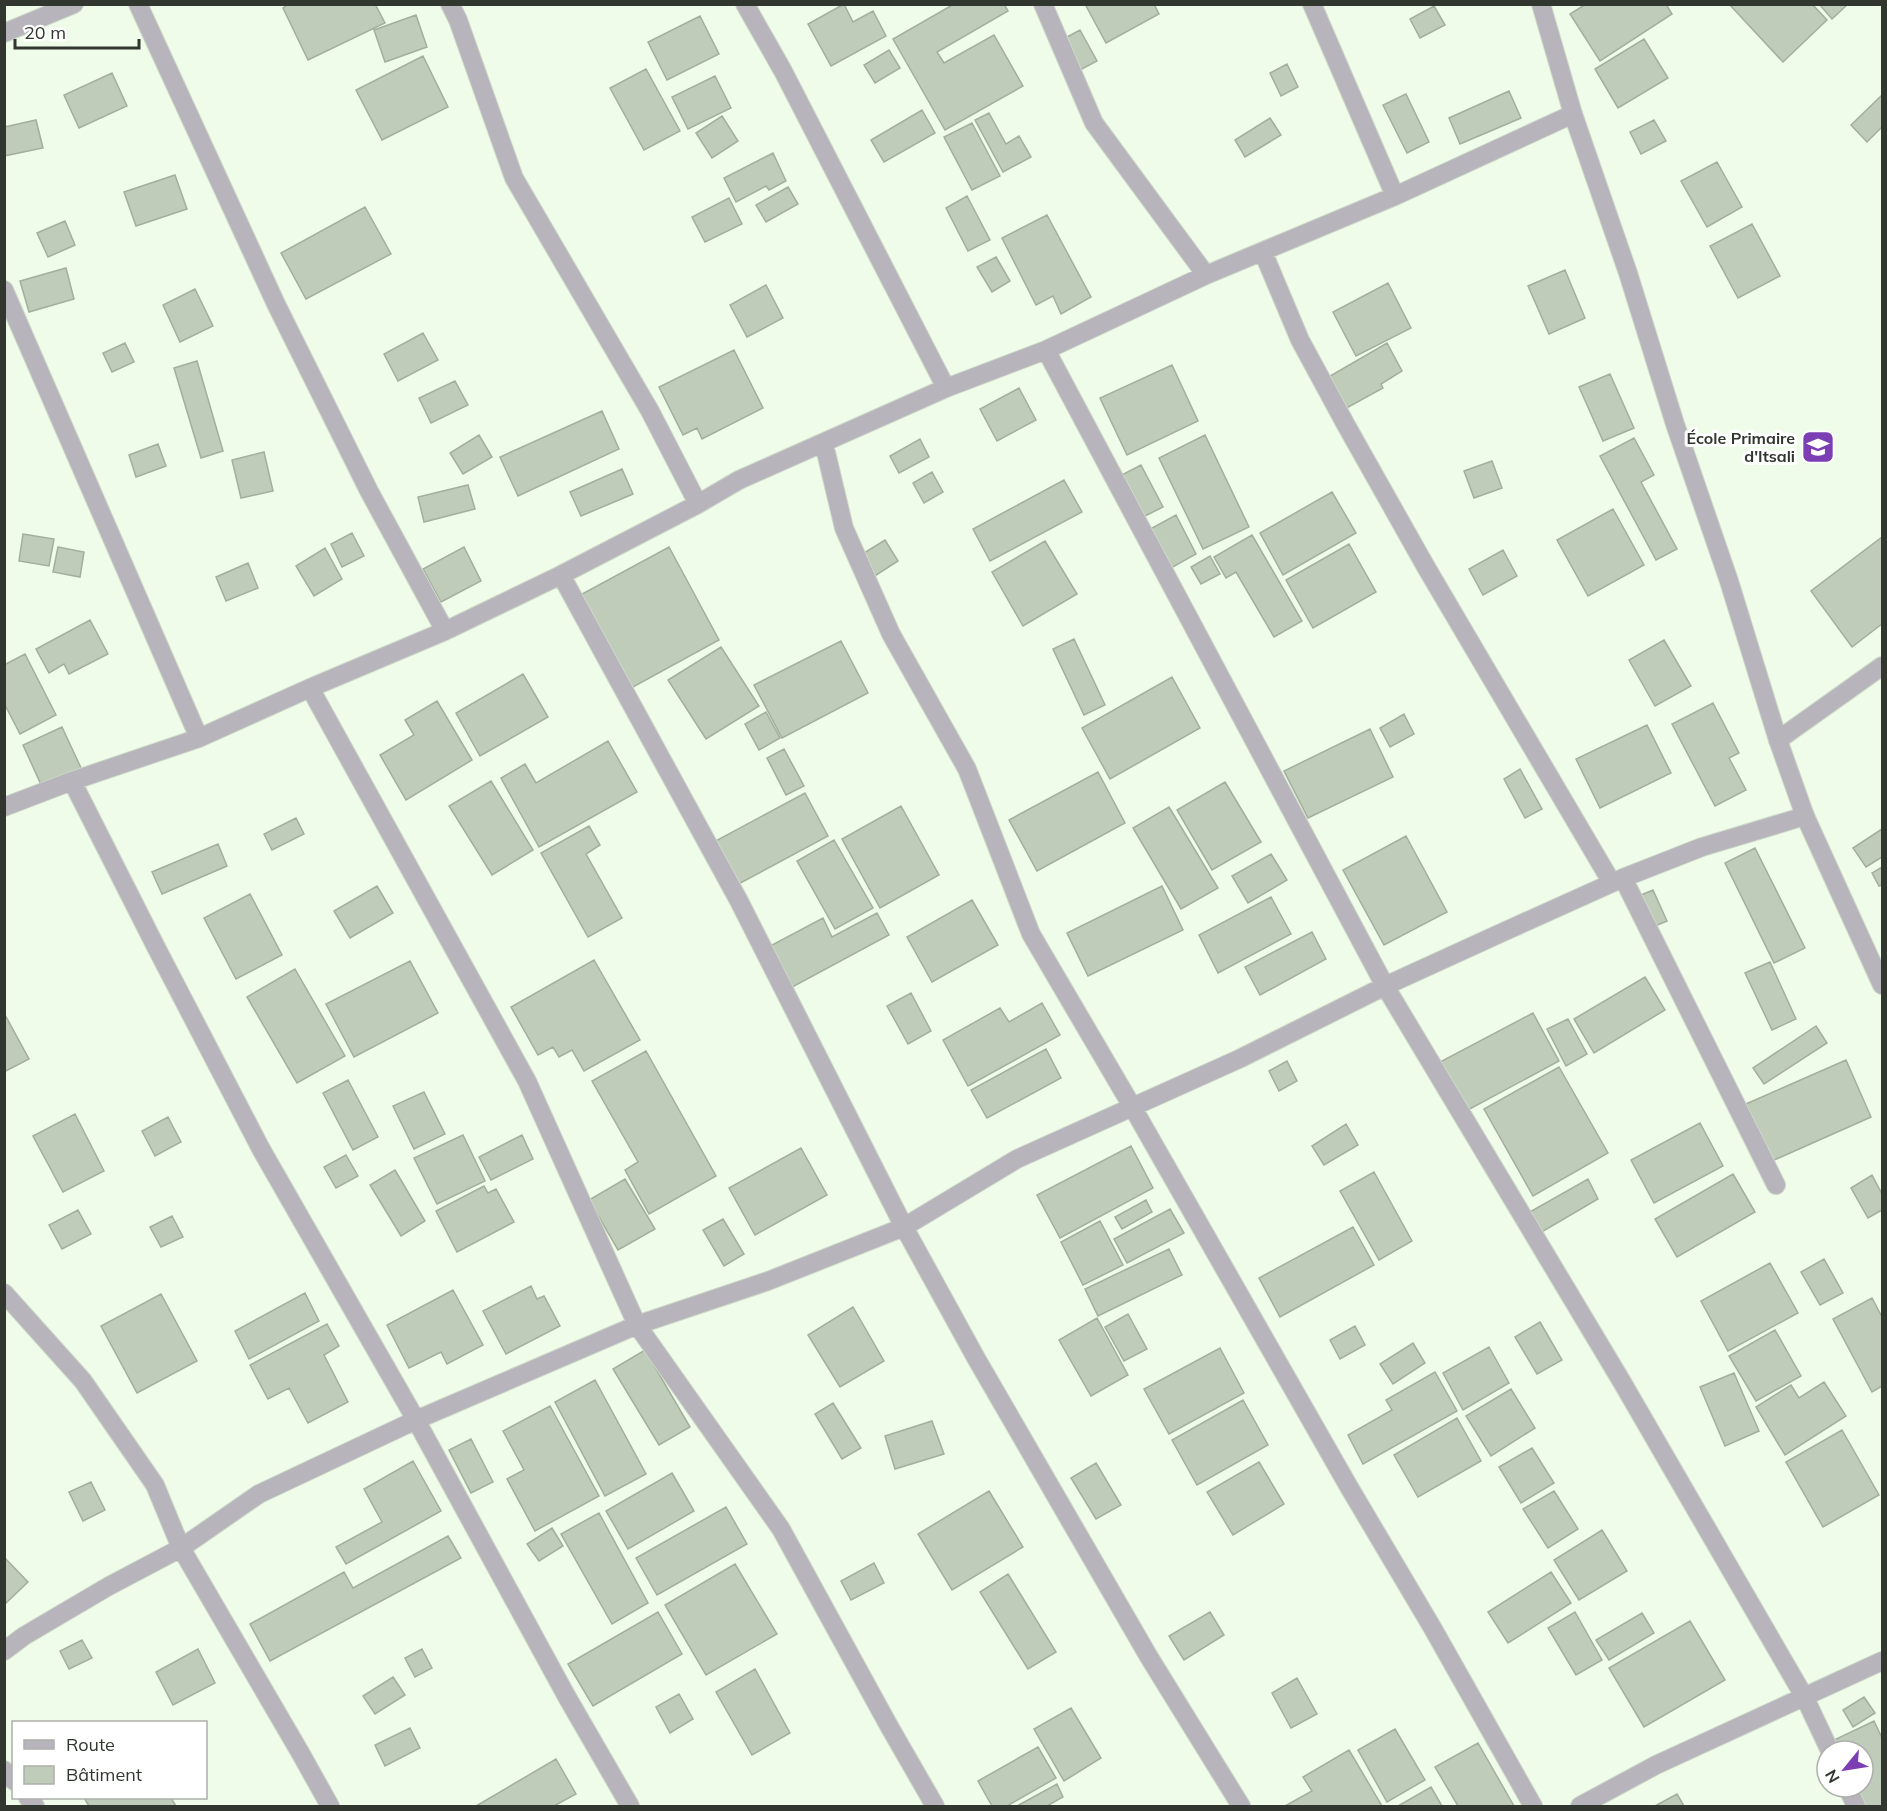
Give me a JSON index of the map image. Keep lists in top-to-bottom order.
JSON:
{
  "places": {
    "school or university": ["École Primaire d'Itsali"]
  },
  "legend": ["Route", "Bâtiment"],
  "scale_bar": "20 m",
  "north": "bottom left"
}
